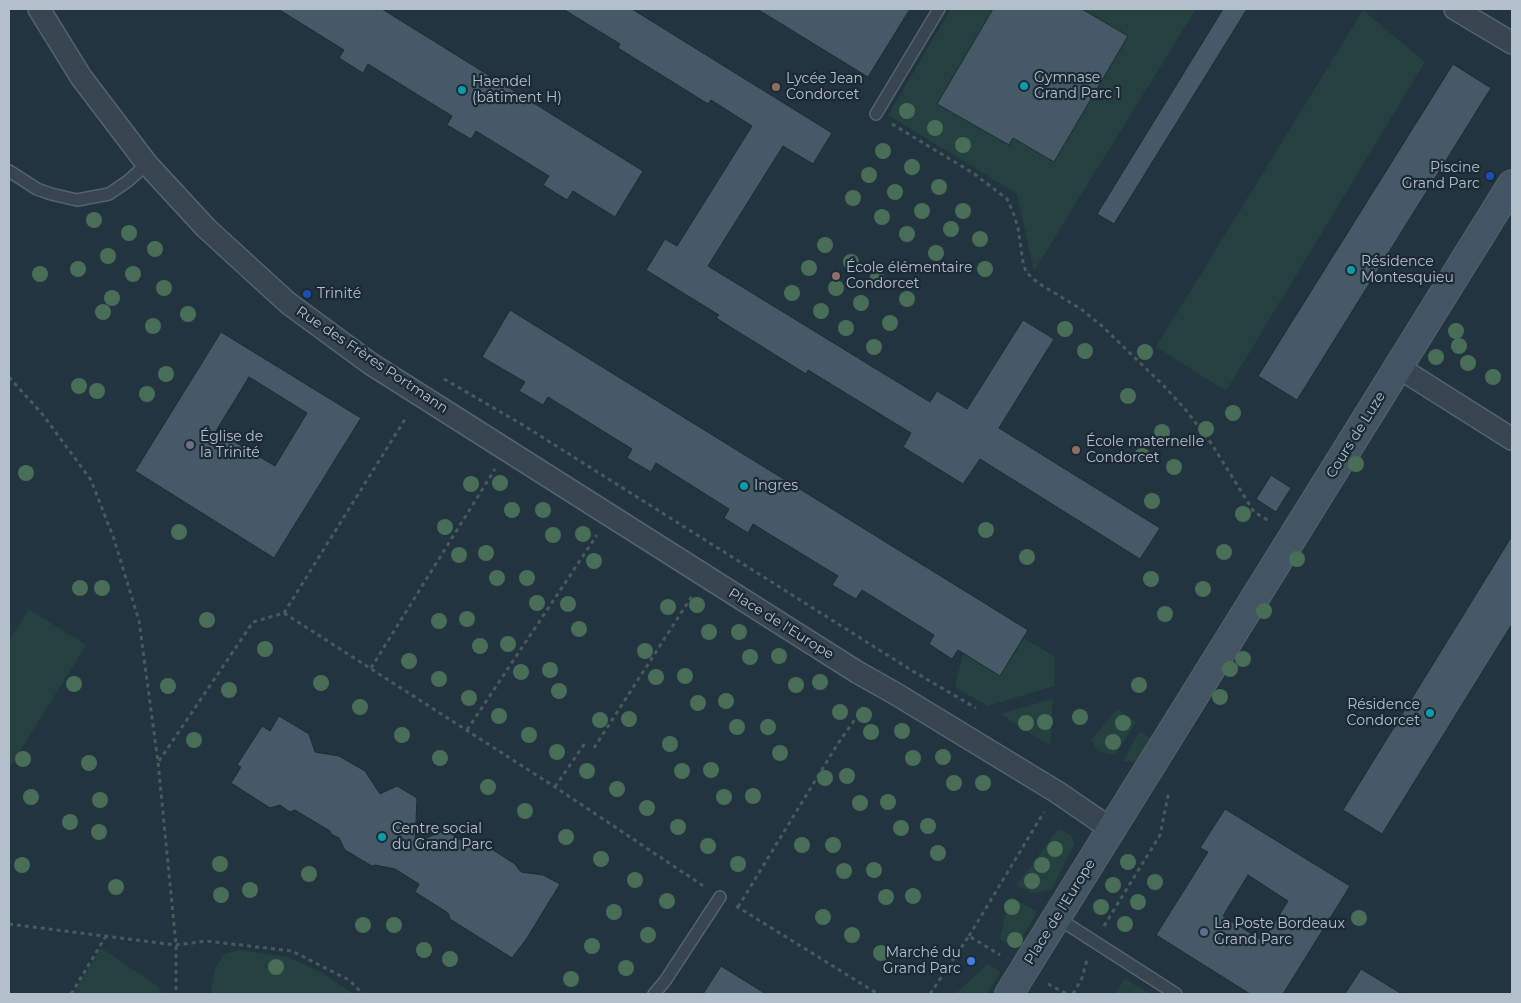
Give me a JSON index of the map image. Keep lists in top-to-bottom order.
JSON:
{
  "streets": {
    "street": ["Rue des Frères Portmann", "Cours de Luze", "Place de l'Europe"]
  },
  "crossings": [
    ["Rue des Frères Portmann", "Place de l'Europe"],
    ["Cours de Luze", "Place de l'Europe"]
  ],
  "places": [
    "Gymnase Grand Parc 1",
    "Lycée Jean Condorcet",
    "Haendel (bâtiment H)",
    "Piscine Grand Parc",
    "Résidence Montesquieu",
    "École élémentaire Condorcet",
    "Trinité",
    "Église de la Trinité",
    "École maternelle Condorcet",
    "Ingres",
    "Résidence Condorcet",
    "Centre social du Grand Parc",
    "La Poste Bordeaux Grand Parc",
    "Marché du Grand Parc"
  ]
}
